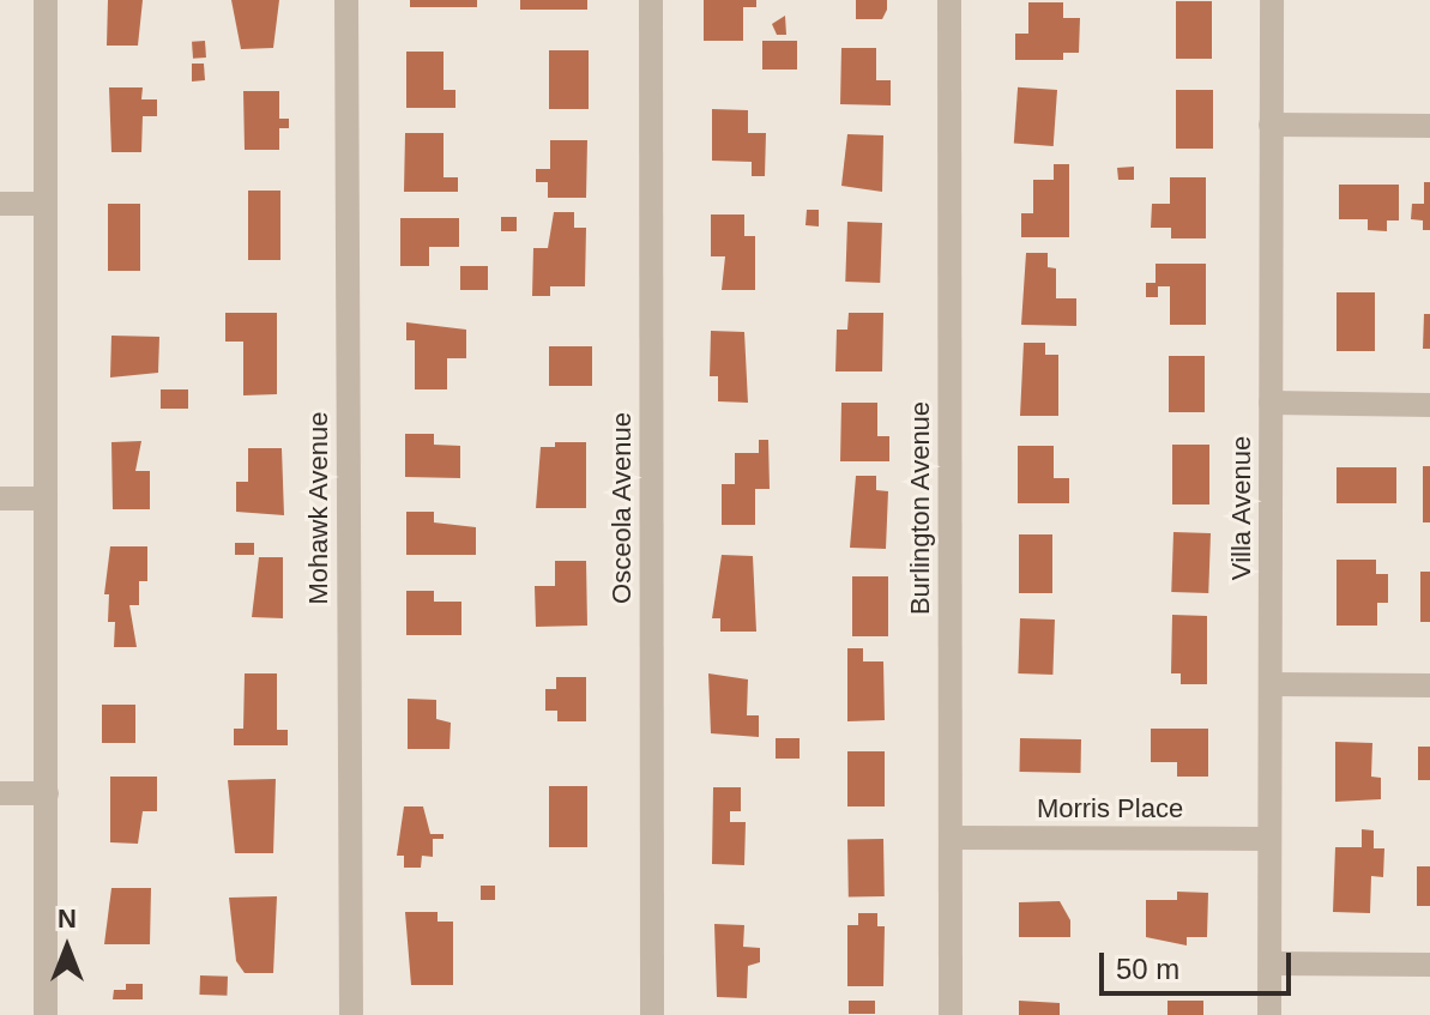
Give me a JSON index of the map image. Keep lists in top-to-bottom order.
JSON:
{
  "streets": {
    "street": [
      "Mohawk Avenue",
      "Osceola Avenue",
      "Burlington Avenue",
      "Villa Avenue",
      "Morris Place"
    ]
  },
  "crossings": [
    ["Burlington Avenue", "Morris Place"],
    ["Villa Avenue", "Morris Place"]
  ],
  "scale_bar": "50 m",
  "north": "top"
}
